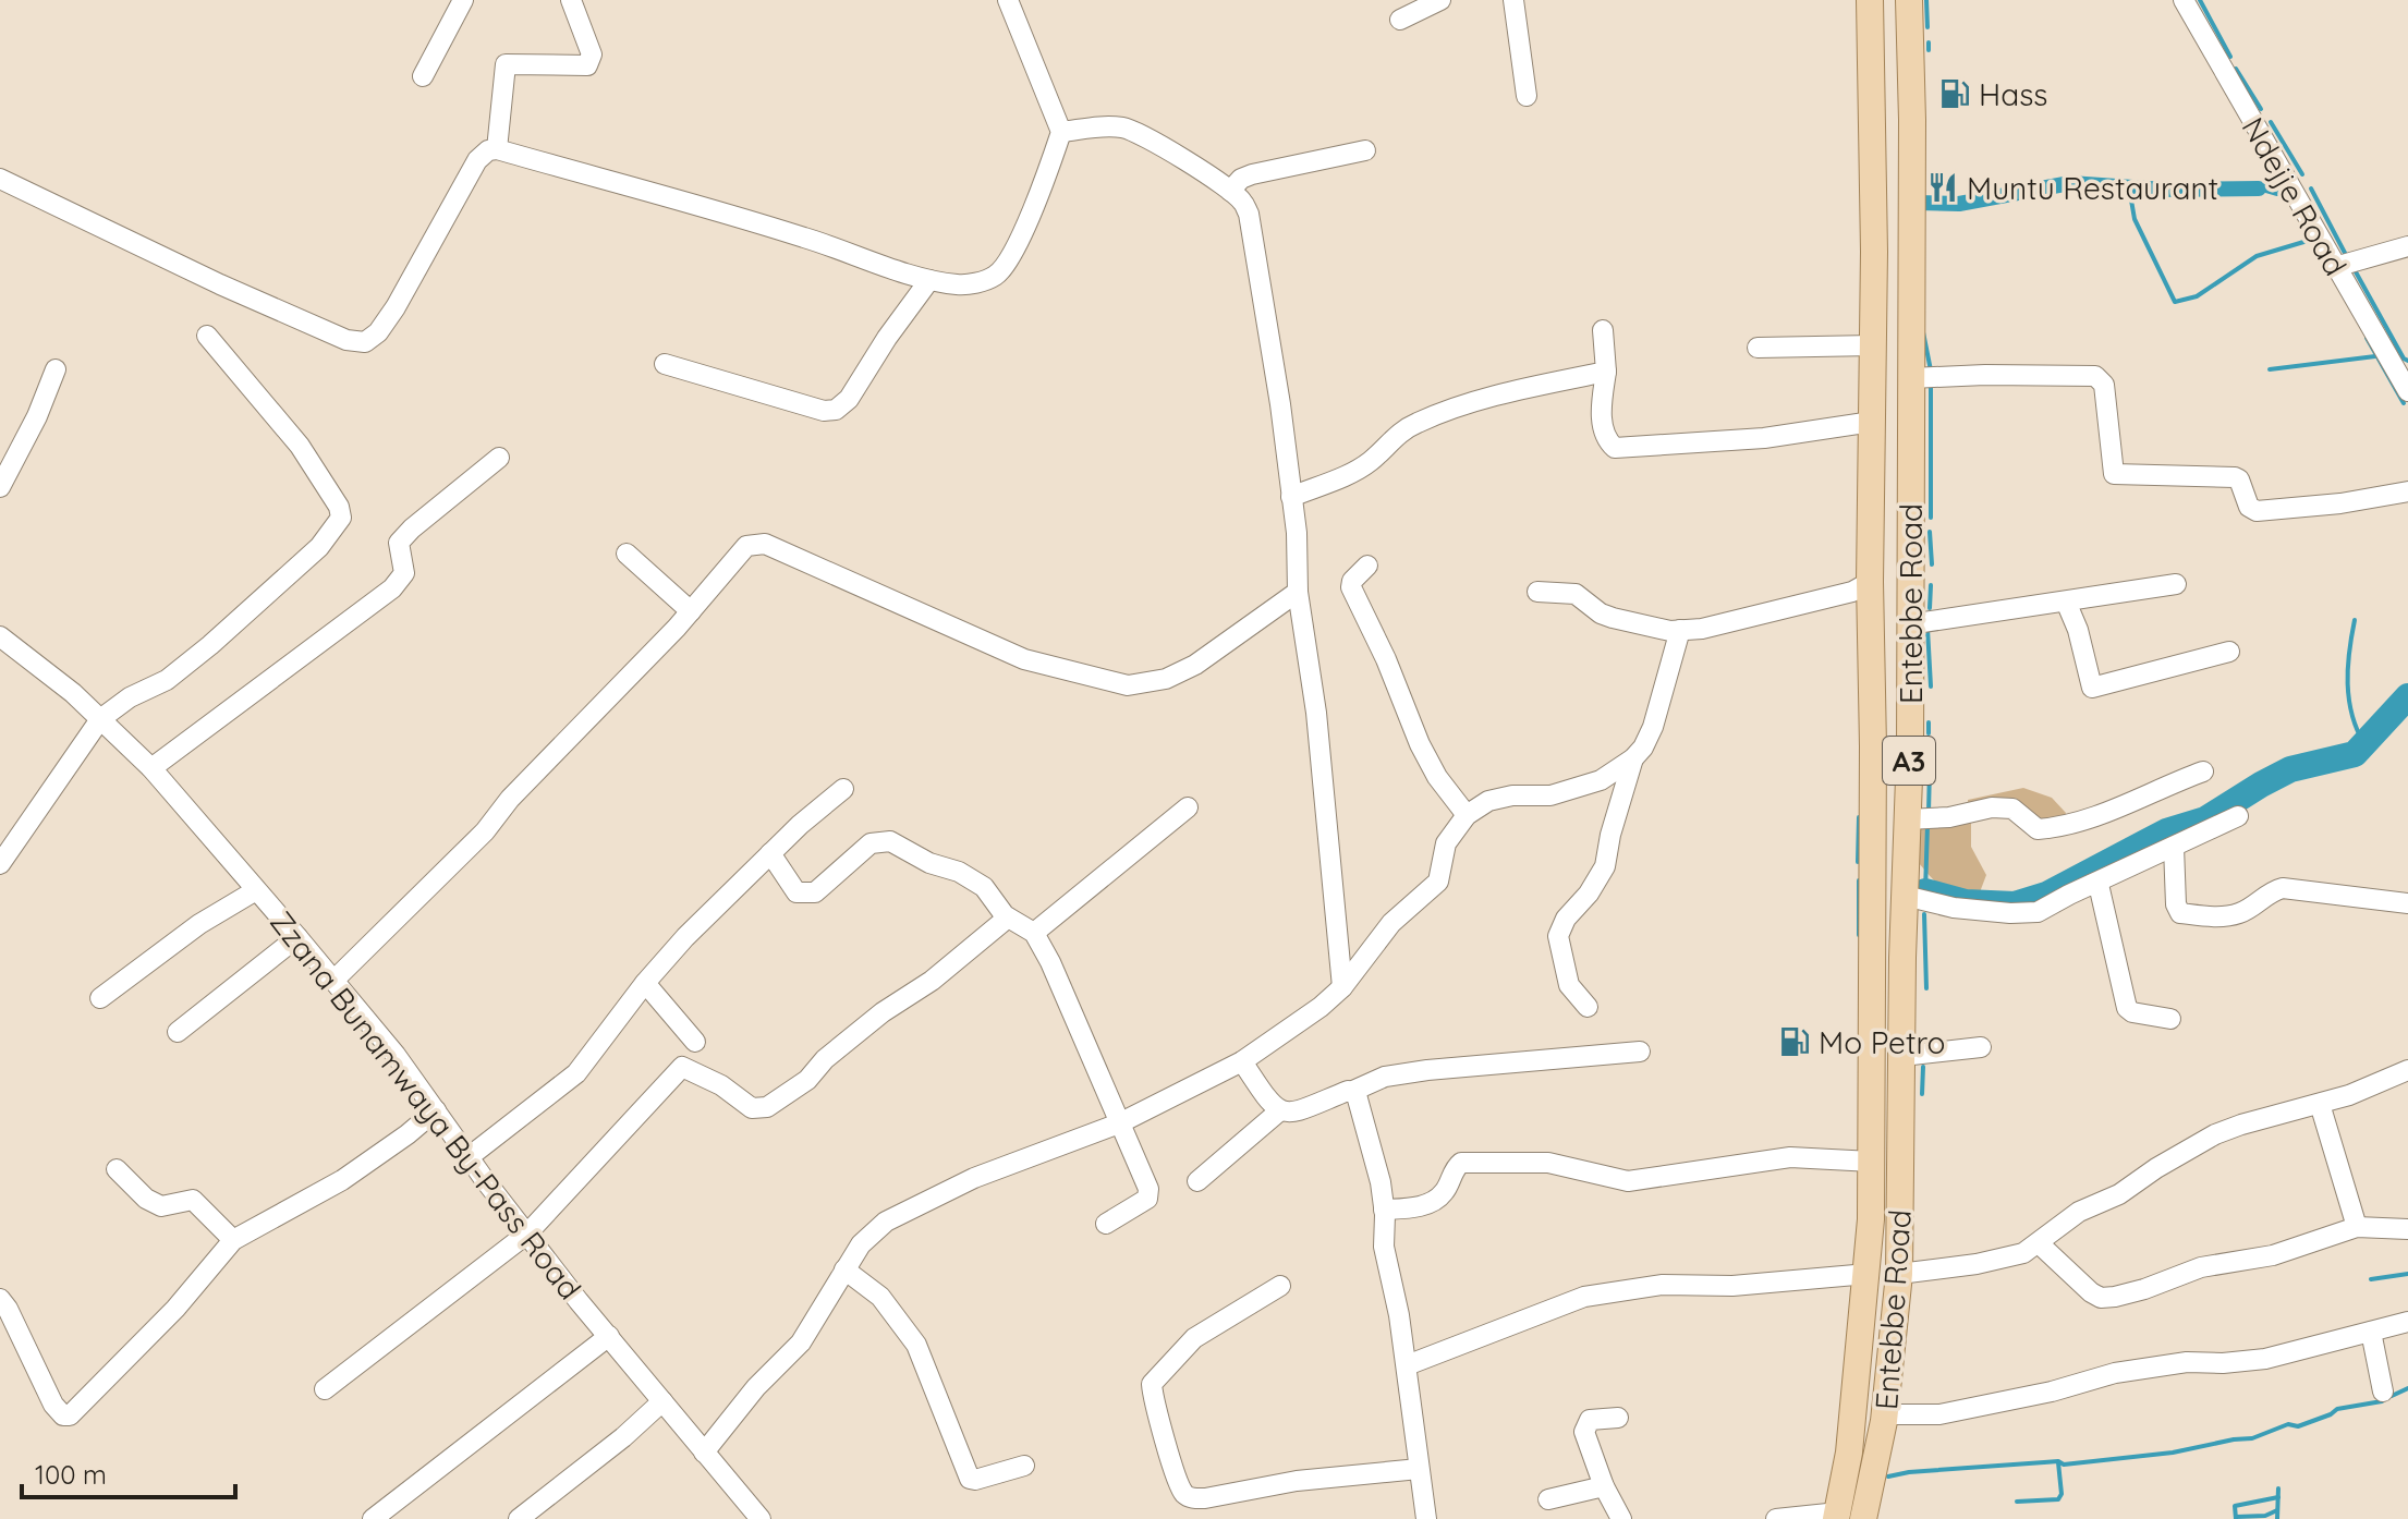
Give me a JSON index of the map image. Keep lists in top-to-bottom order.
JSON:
{
  "streets": {
    "main road": ["Entebbe Road", "A3"],
    "street": ["Ndejje Road", "Zzana Bunamwaya By-Pass Road"]
  },
  "places": {
    "fuel station": ["Hass", "Mo Petro"],
    "restaurant": ["Muntu Restaurant"]
  },
  "scale_bar": "100 m"
}
